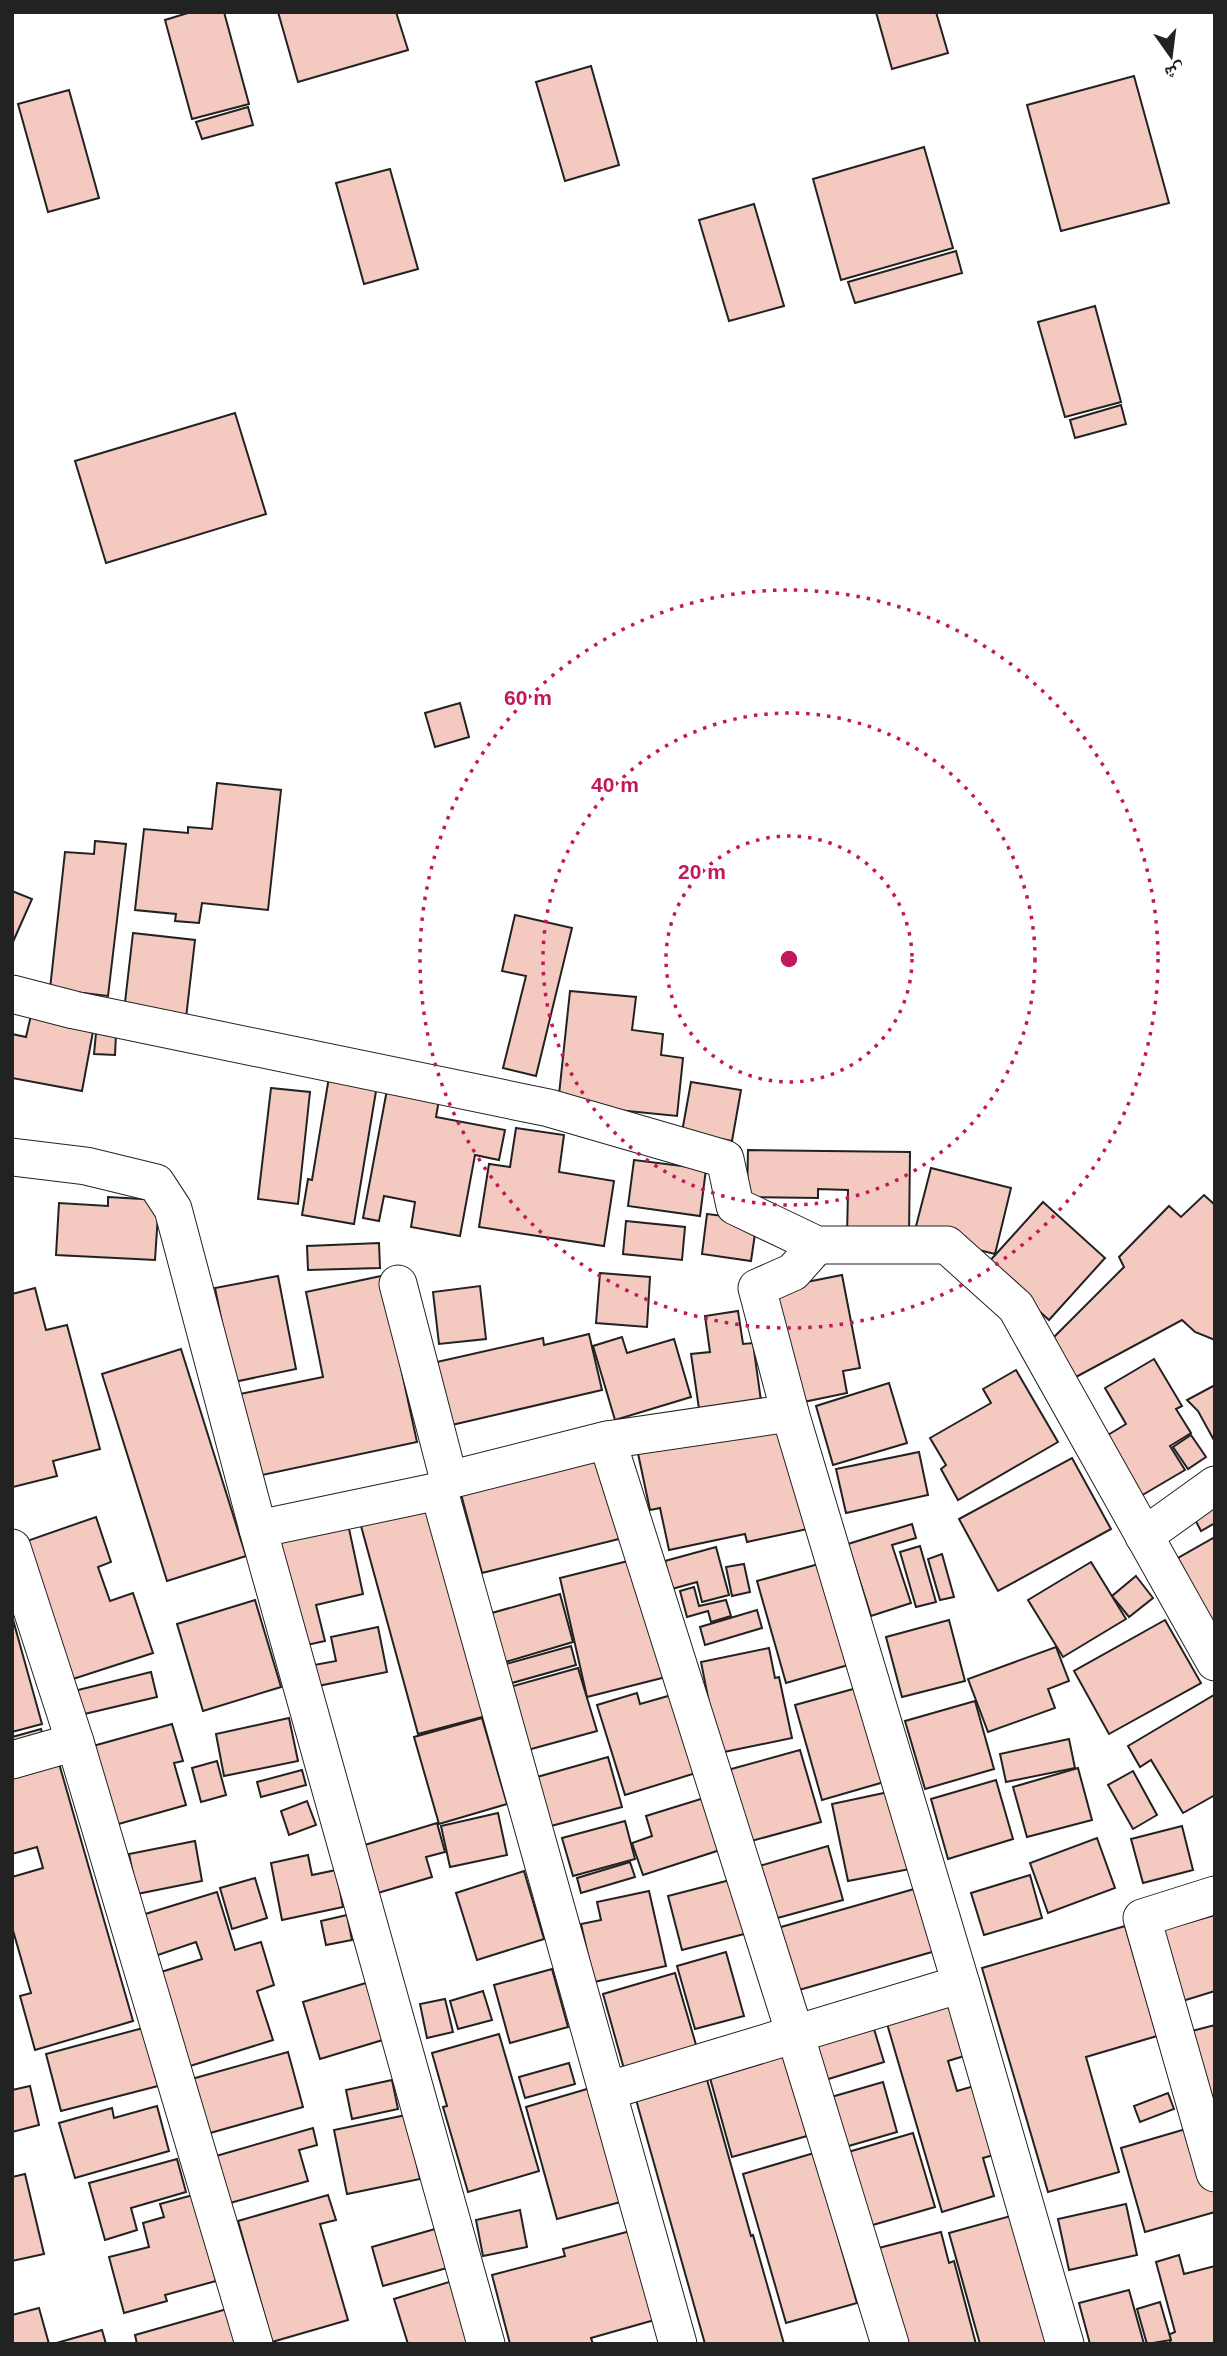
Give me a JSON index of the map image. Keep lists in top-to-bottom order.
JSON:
{
  "north": "bottom",
  "rings": ["60 m", "40 m", "20 m"]
}
